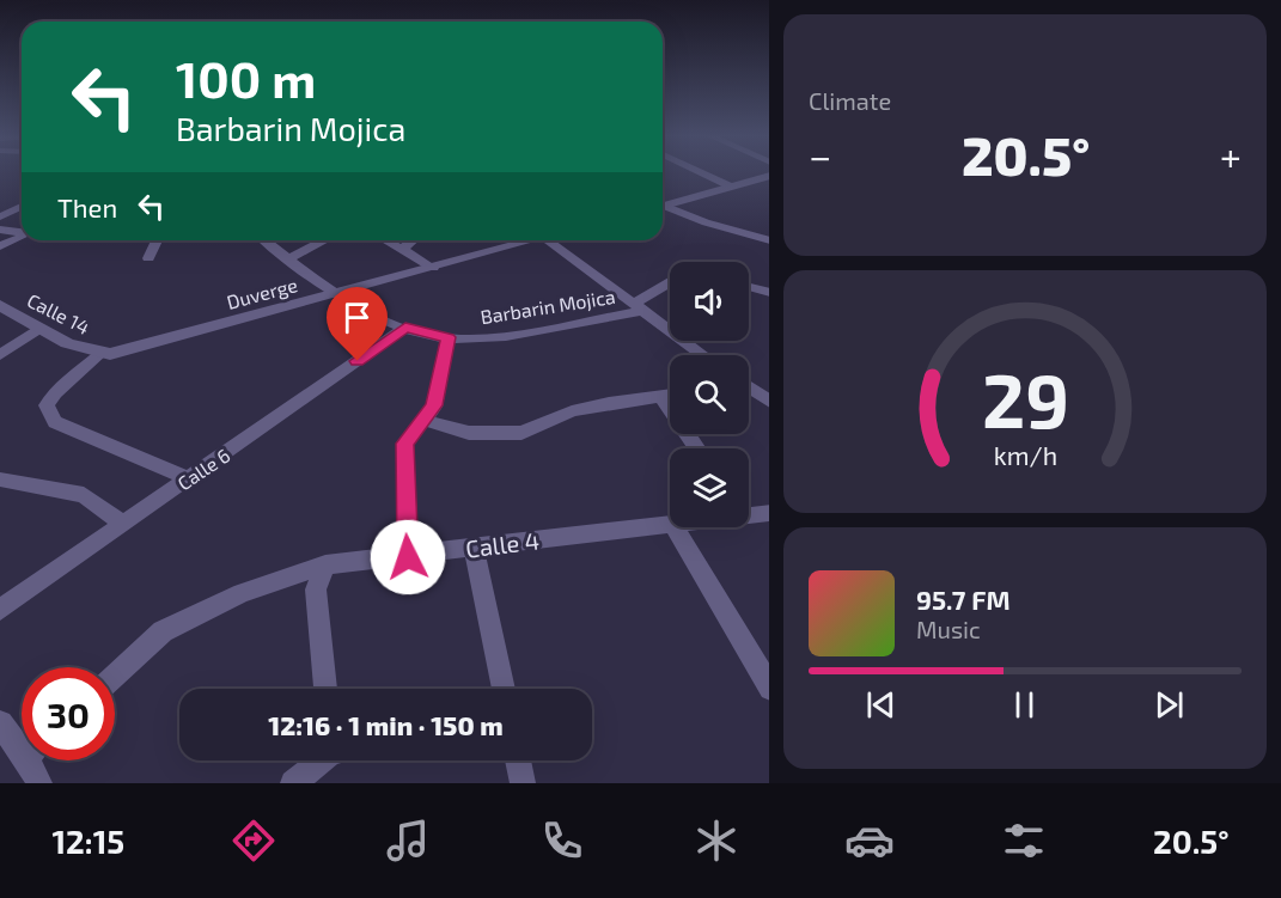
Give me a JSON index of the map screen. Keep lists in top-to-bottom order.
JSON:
{
  "streets": {
    "street": [
      "Duverge",
      "Barbarin Mojica",
      "Calle 14",
      "Calle 6",
      "Calle 4"
    ]
  },
  "crossings": [
    ["Duverge", "Barbarin Mojica"],
    ["Duverge", "Calle 14"],
    ["Barbarin Mojica", "Calle 6"]
  ],
  "page": {
    "tile": "Climate",
    "turn": ["100 m", "Barbarin Mojica"],
    "heat": ["−", "20.5°", "+"],
    "then": "Then",
    "song": ["95.7 FM", "Music"],
    "limit": "30",
    "trip": "12:16 · 1 min · 150 m",
    "tabs": ["12:15", "20.5°"],
    "gauge": ["29", "km/h"]
  }
}
